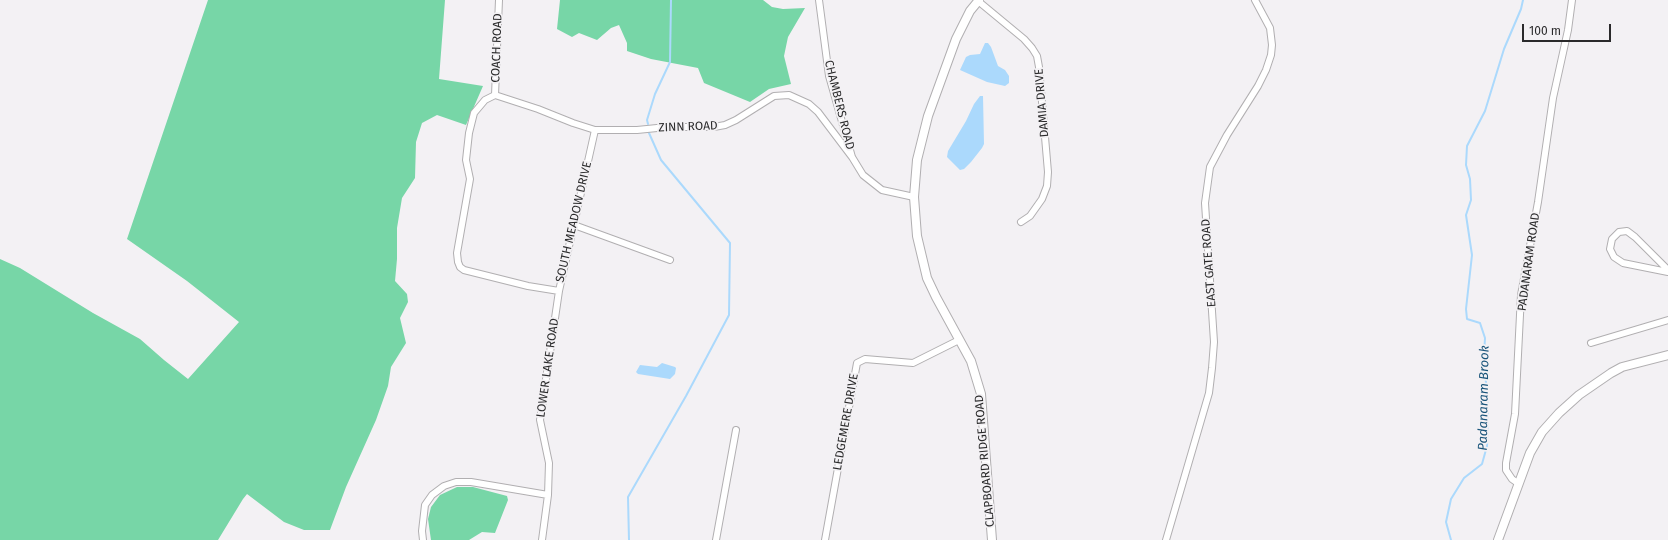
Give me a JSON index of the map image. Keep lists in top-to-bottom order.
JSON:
{
  "streets": {
    "main road": ["CLAPBOARD RIDGE ROAD"],
    "street": [
      "COACH ROAD",
      "DAMIA DRIVE",
      "CHAMBERS ROAD",
      "ZINN ROAD",
      "SOUTH MEADOW DRIVE",
      "PADANARAM ROAD",
      "EAST GATE ROAD",
      "LOWER LAKE ROAD",
      "LEDGEMERE DRIVE"
    ]
  },
  "crossings": [
    ["COACH ROAD", "ZINN ROAD"],
    ["COACH ROAD", "SOUTH MEADOW DRIVE"],
    ["DAMIA DRIVE", "CLAPBOARD RIDGE ROAD"],
    ["CHAMBERS ROAD", "ZINN ROAD"],
    ["CHAMBERS ROAD", "CLAPBOARD RIDGE ROAD"],
    ["ZINN ROAD", "SOUTH MEADOW DRIVE"],
    ["SOUTH MEADOW DRIVE", "LOWER LAKE ROAD"],
    ["LEDGEMERE DRIVE", "CLAPBOARD RIDGE ROAD"]
  ],
  "water": ["Padanaram Brook"],
  "scale_bar": "100 m"
}
